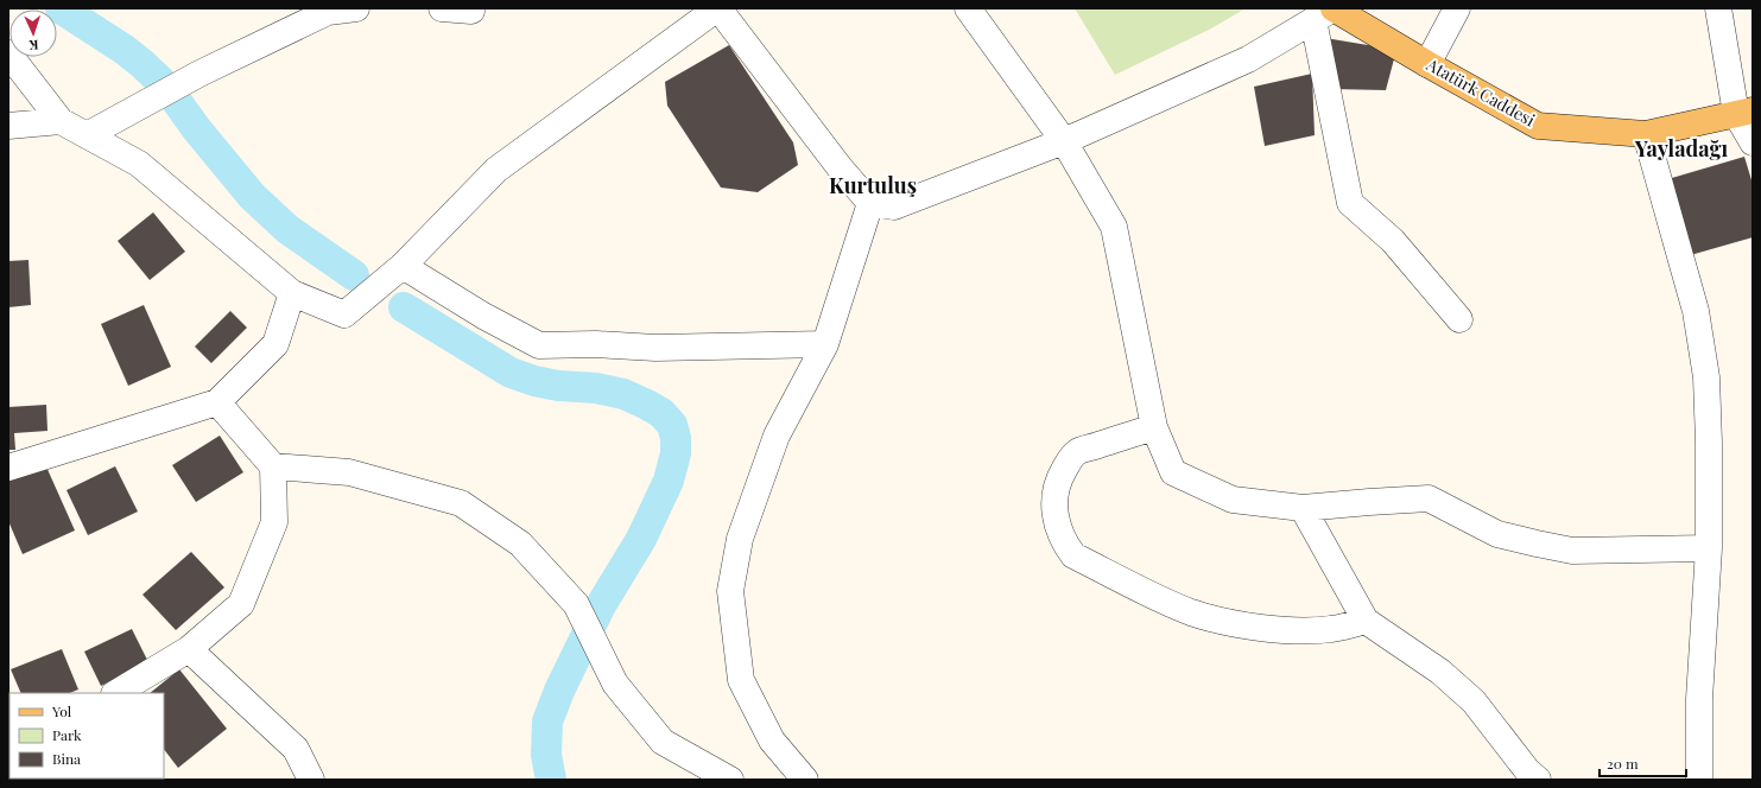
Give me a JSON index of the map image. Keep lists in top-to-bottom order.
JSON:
{
  "streets": {
    "main road": ["Atatürk Caddesi"]
  },
  "districts": ["Yayladağı", "Kurtuluş"],
  "legend": ["Yol", "Park", "Bina"],
  "scale_bar": "20 m",
  "north": "bottom"
}
